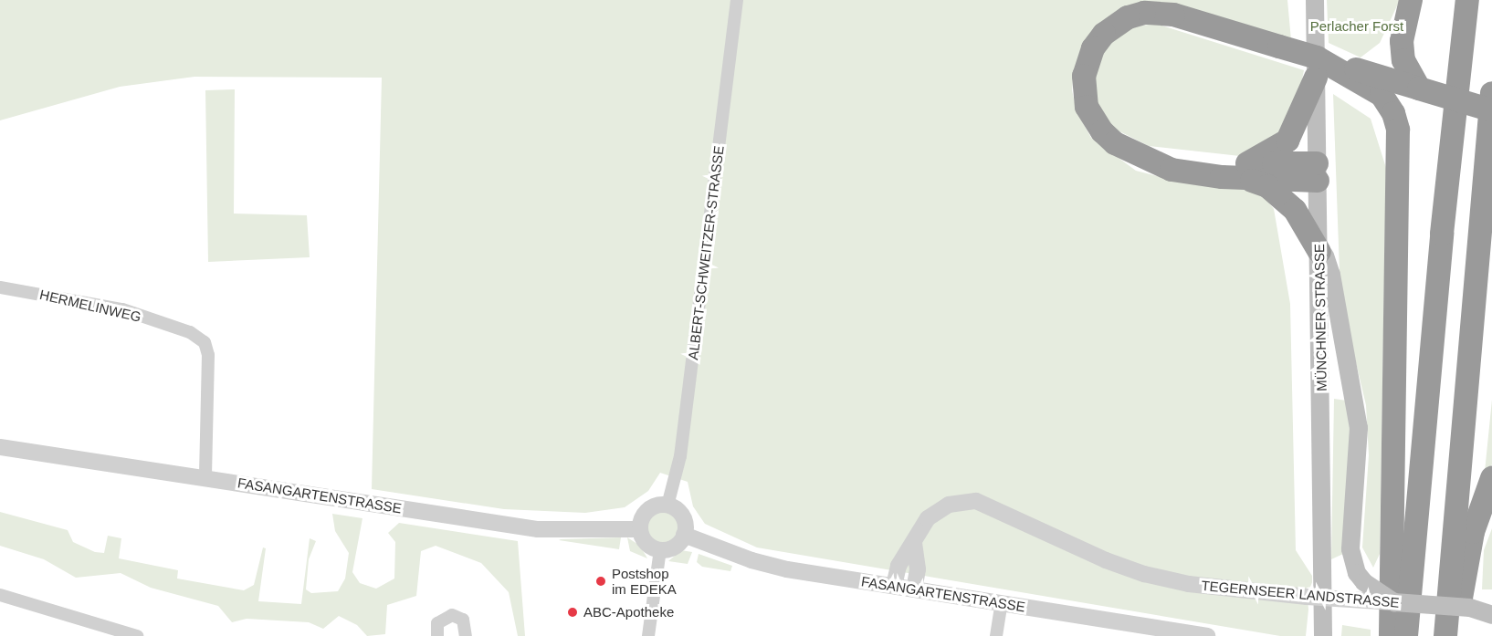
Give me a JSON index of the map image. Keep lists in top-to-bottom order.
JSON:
{
  "streets": {
    "main road": ["MÜNCHNER STRASSE", "TEGERNSEER LANDSTRASSE"],
    "street": ["ALBERT-SCHWEITZER-STRASSE", "HERMELINWEG", "FASANGARTENSTRASSE"]
  },
  "crossings": [
    ["ALBERT-SCHWEITZER-STRASSE", "FASANGARTENSTRASSE"],
    ["HERMELINWEG", "FASANGARTENSTRASSE"],
    ["FASANGARTENSTRASSE", "TEGERNSEER LANDSTRASSE"]
  ],
  "parks": ["Perlacher Forst"],
  "places": ["Postshop im EDEKA", "ABC-Apotheke"]
}
